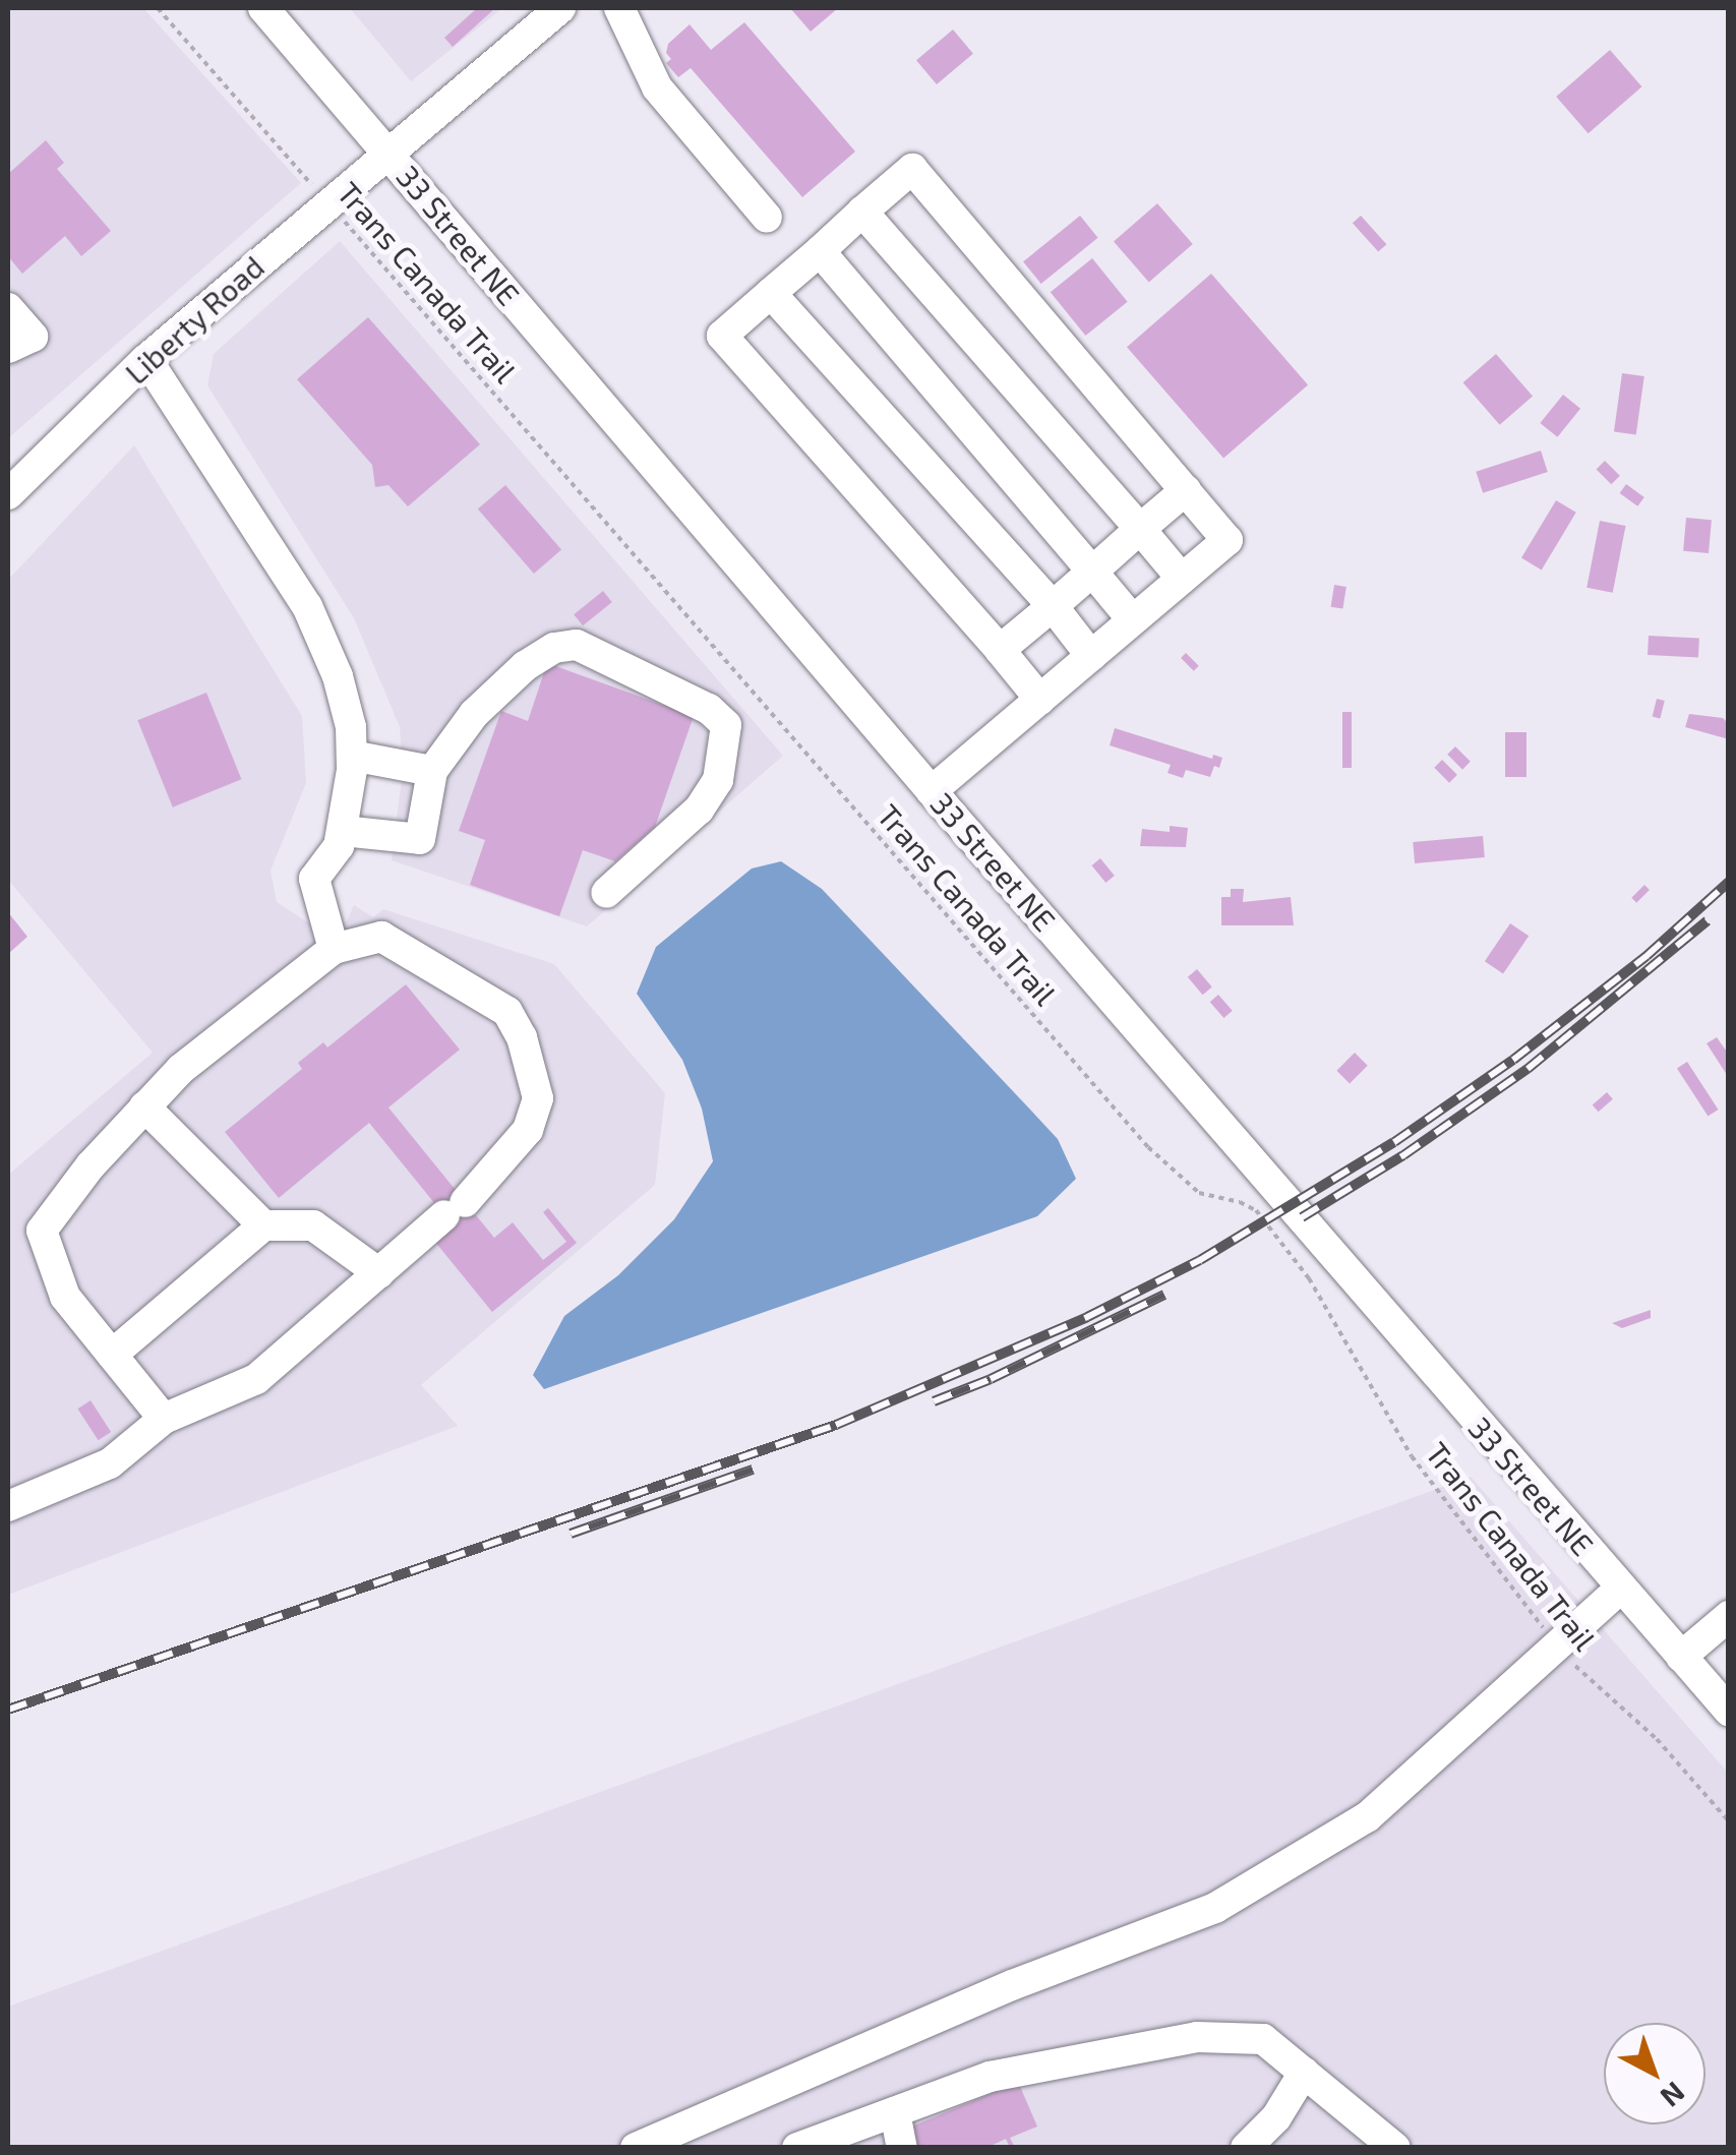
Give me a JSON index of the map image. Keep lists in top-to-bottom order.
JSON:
{
  "streets": {
    "street": ["33 Street NE", "Liberty Road"],
    "path": ["Trans Canada Trail"]
  },
  "crossings": [
    ["33 Street NE", "Liberty Road"],
    ["Trans Canada Trail", "Liberty Road"]
  ],
  "north": "bottom right"
}
